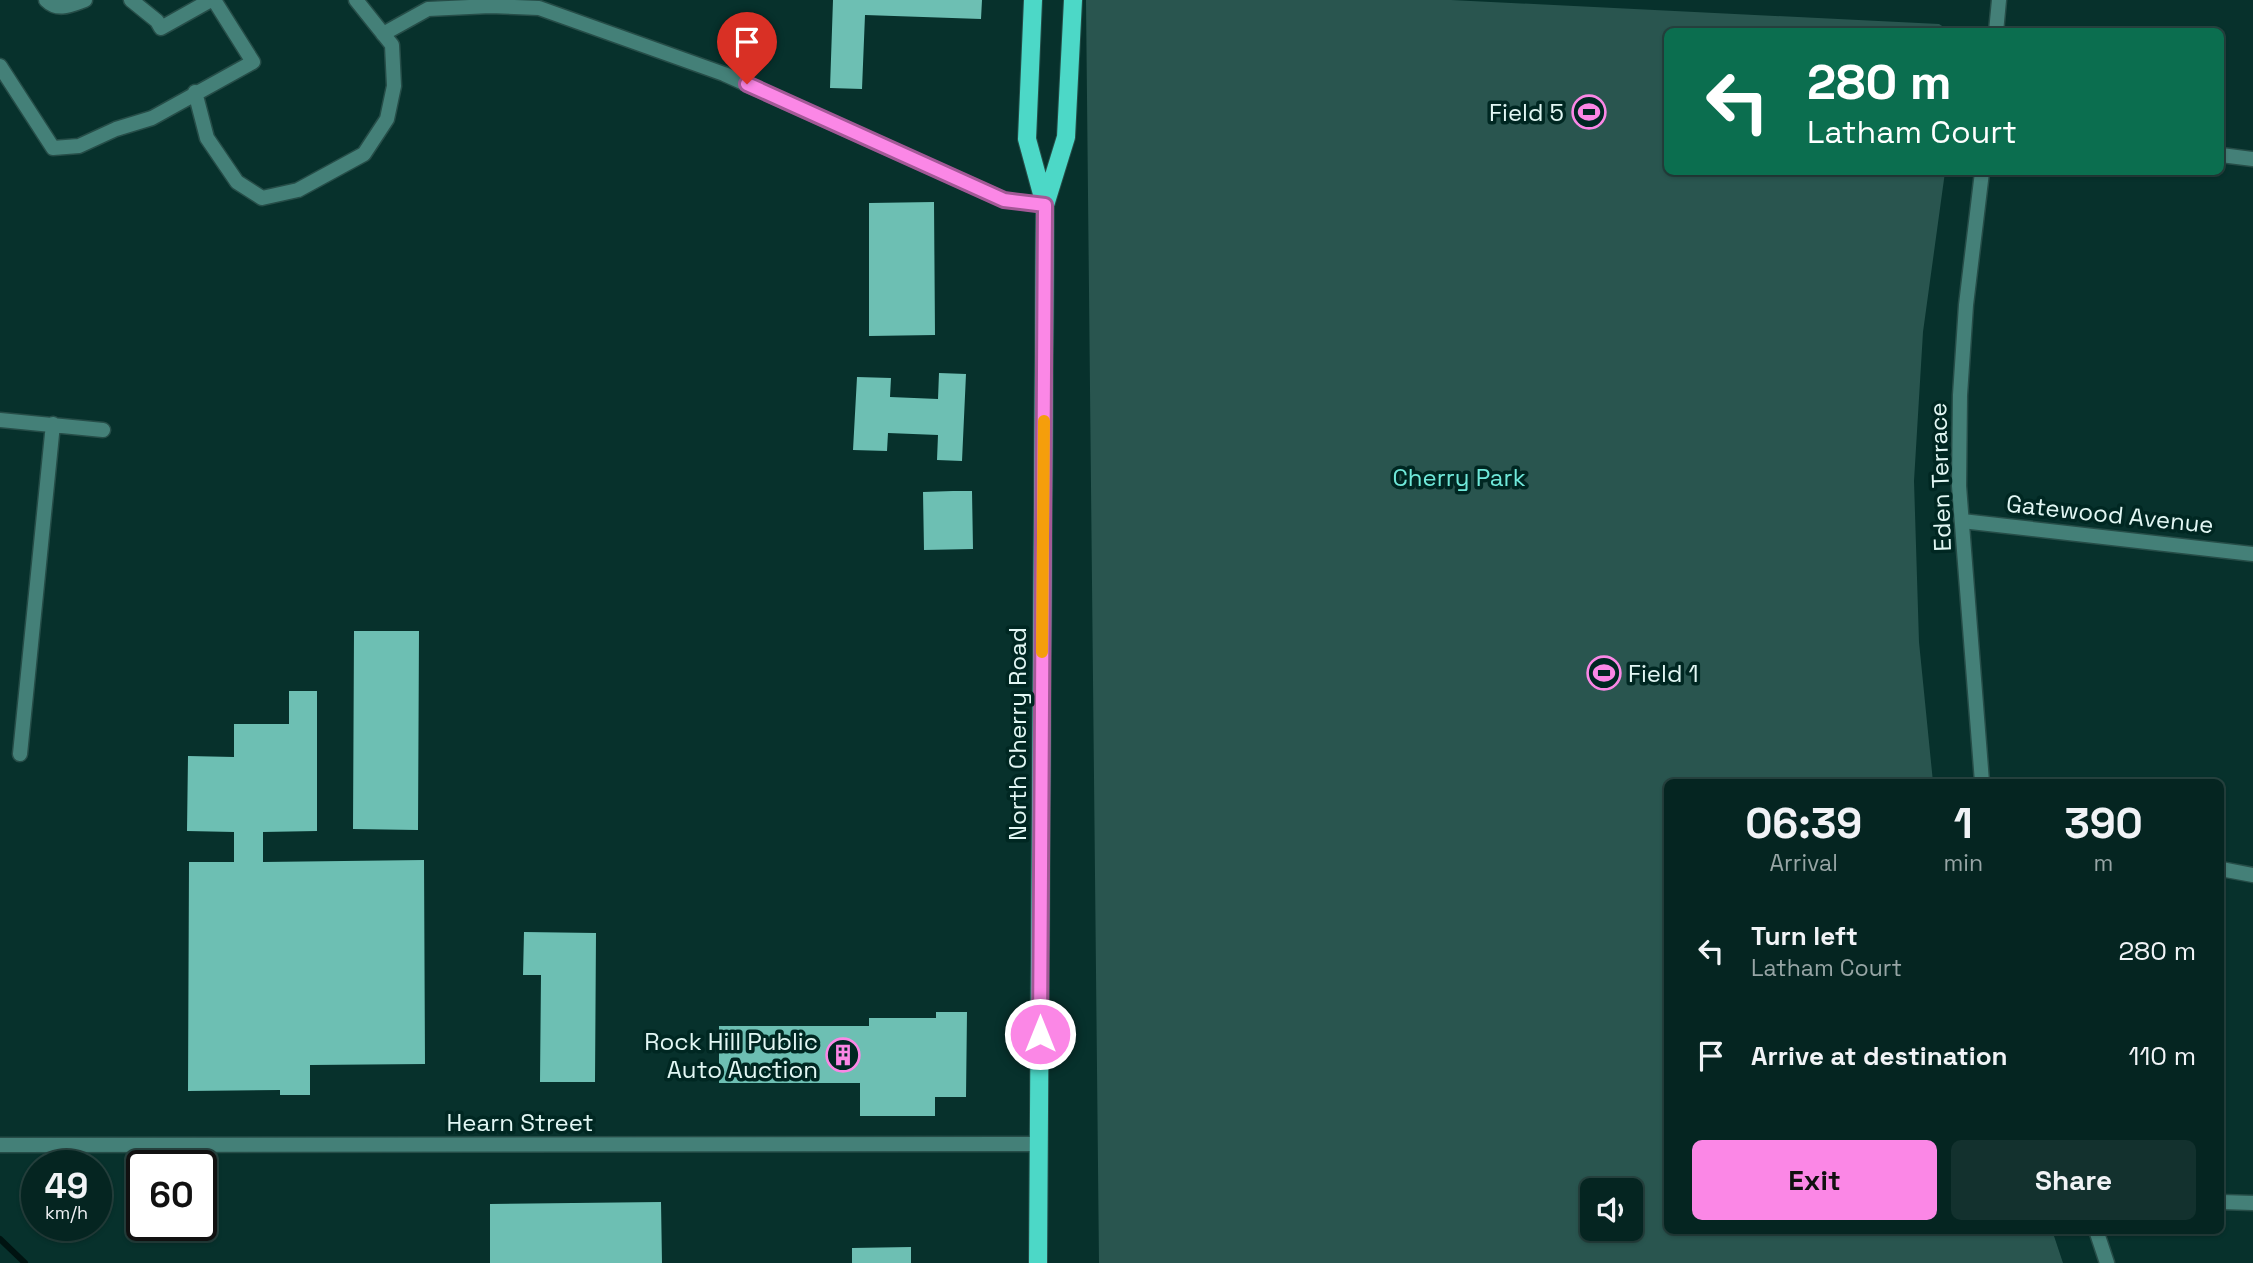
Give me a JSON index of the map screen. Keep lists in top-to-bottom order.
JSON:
{
  "streets": {
    "main road": ["North Cherry Road"],
    "street": ["Eden Terrace", "Gatewood Avenue", "Hearn Street"]
  },
  "crossings": [
    ["Eden Terrace", "Gatewood Avenue"],
    ["North Cherry Road", "Hearn Street"]
  ],
  "parks": ["Cherry Park"],
  "places": {
    "sports": ["Field 5", "Field 1"],
    "building": ["Rock Hill Public Auto Auction"]
  },
  "page": {
    "turn": ["280 m", "Latham Court"],
    "eta": [
      "06:39",
      "Arrival",
      "1",
      "min",
      "390",
      "m"
    ],
    "list": [
      {
        "name": "Turn left",
        "note": "Latham Court",
        "value": "280 m"
      },
      {
        "name": "Arrive at destination",
        "value": "110 m"
      }
    ],
    "buttons": ["Exit", "Share"],
    "speed": "49 km/h",
    "limit": "60"
  }
}
